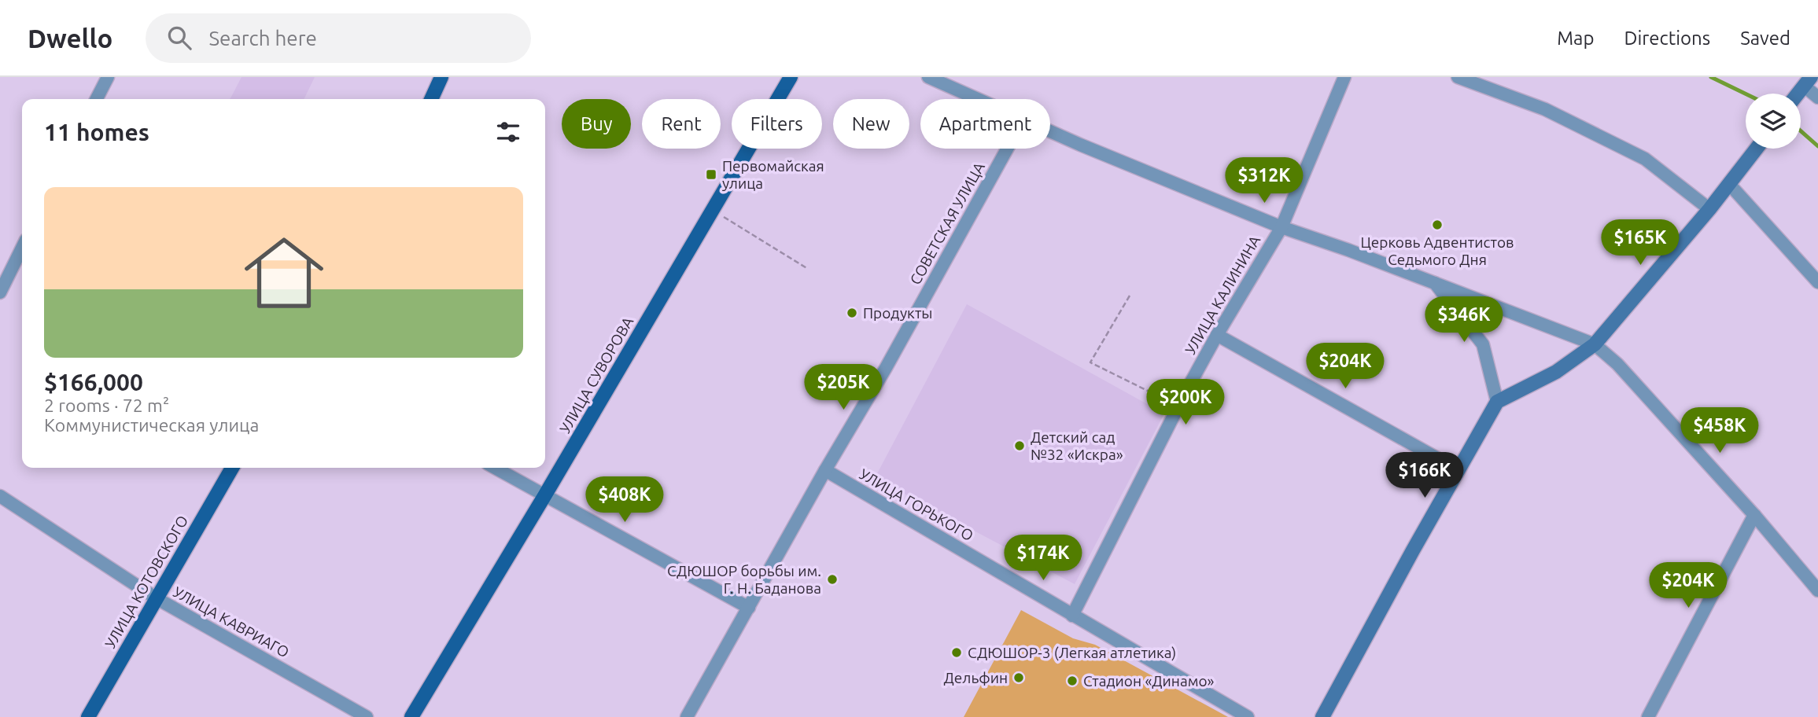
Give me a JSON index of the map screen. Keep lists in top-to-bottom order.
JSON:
{
  "streets": {
    "main road": ["УЛИЦА СУВОРОВА", "УЛИЦА КОТОВСКОГО"],
    "street": [
      "СОВЕТСКАЯ УЛИЦА",
      "УЛИЦА КАЛИНИНА",
      "УЛИЦА ГОРЬКОГО",
      "УЛИЦА КАВРИАГО"
    ]
  },
  "crossings": [
    ["СОВЕТСКАЯ УЛИЦА", "УЛИЦА ГОРЬКОГО"],
    ["УЛИЦА КАЛИНИНА", "УЛИЦА ГОРЬКОГО"],
    ["УЛИЦА КОТОВСКОГО", "УЛИЦА КАВРИАГО"]
  ],
  "places": {
    "transit": ["Первомайская улица"],
    "other": [
      "Церковь Адвентистов Седьмого Дня",
      "Продукты",
      "Детский сад №32 «Искра»",
      "СДЮШОР борьбы им. Г. Н. Баданова",
      "СДЮШОР-3 (Легкая атлетика)",
      "Дельфин",
      "Стадион «Динамо»"
    ]
  },
  "page": {
    "header": "Dwello",
    "search": "Search here",
    "nav": ["Map", "Directions", "Saved"],
    "chip": [
      "Buy",
      "Rent",
      "Filters",
      "New",
      "Apartment"
    ],
    "heading": "11 homes",
    "price": [
      "$312K",
      "$165K",
      "$346K",
      "$204K",
      "$205K",
      "$200K",
      "$458K",
      "$166K",
      "$408K",
      "$174K",
      "$204K"
    ],
    "list": [
      {
        "name": "$166,000",
        "note": "2 rooms · 72 m² · Коммунистическая улица"
      }
    ]
  }
}
